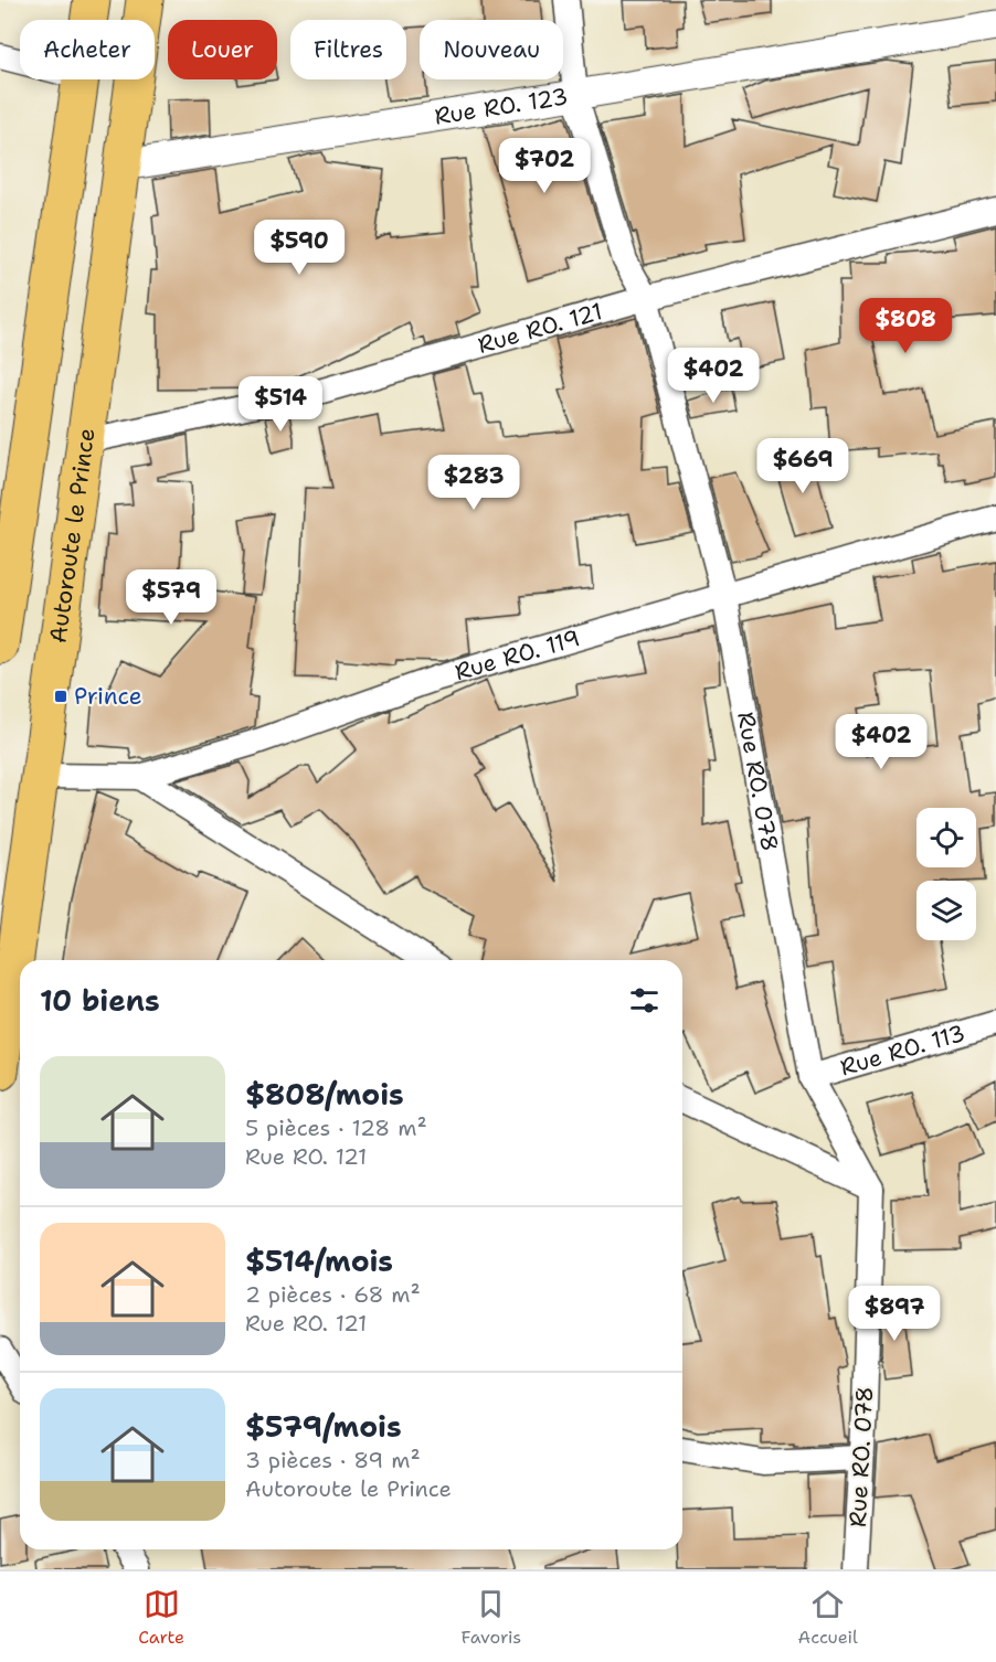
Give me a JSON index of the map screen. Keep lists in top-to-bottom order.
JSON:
{
  "streets": {
    "main road": ["Autoroute le Prince"],
    "street": [
      "Rue RO. 123",
      "Rue RO. 121",
      "Rue RO. 119",
      "Rue RO. 078",
      "Rue RO. 113"
    ]
  },
  "crossings": [
    ["Rue RO. 123", "Autoroute le Prince"],
    ["Rue RO. 123", "Rue RO. 078"],
    ["Rue RO. 121", "Autoroute le Prince"],
    ["Rue RO. 121", "Rue RO. 078"],
    ["Autoroute le Prince", "Rue RO. 119"],
    ["Rue RO. 119", "Rue RO. 078"],
    ["Rue RO. 078", "Rue RO. 113"]
  ],
  "places": {
    "transit": ["Prince"]
  },
  "page": {
    "chip": [
      "Acheter",
      "Louer",
      "Filtres",
      "Nouveau"
    ],
    "price": [
      "$702",
      "$590",
      "$808",
      "$402",
      "$514",
      "$669",
      "$283",
      "$579",
      "$402",
      "$897"
    ],
    "heading": "10 biens",
    "list": [
      {
        "name": "$808/mois",
        "note": "5 pièces · 128 m² · Rue RO. 121"
      },
      {
        "name": "$514/mois",
        "note": "2 pièces · 68 m² · Rue RO. 121"
      },
      {
        "name": "$579/mois",
        "note": "3 pièces · 89 m² · Autoroute le Prince"
      }
    ],
    "tabs": ["Carte", "Favoris", "Accueil"]
  }
}
